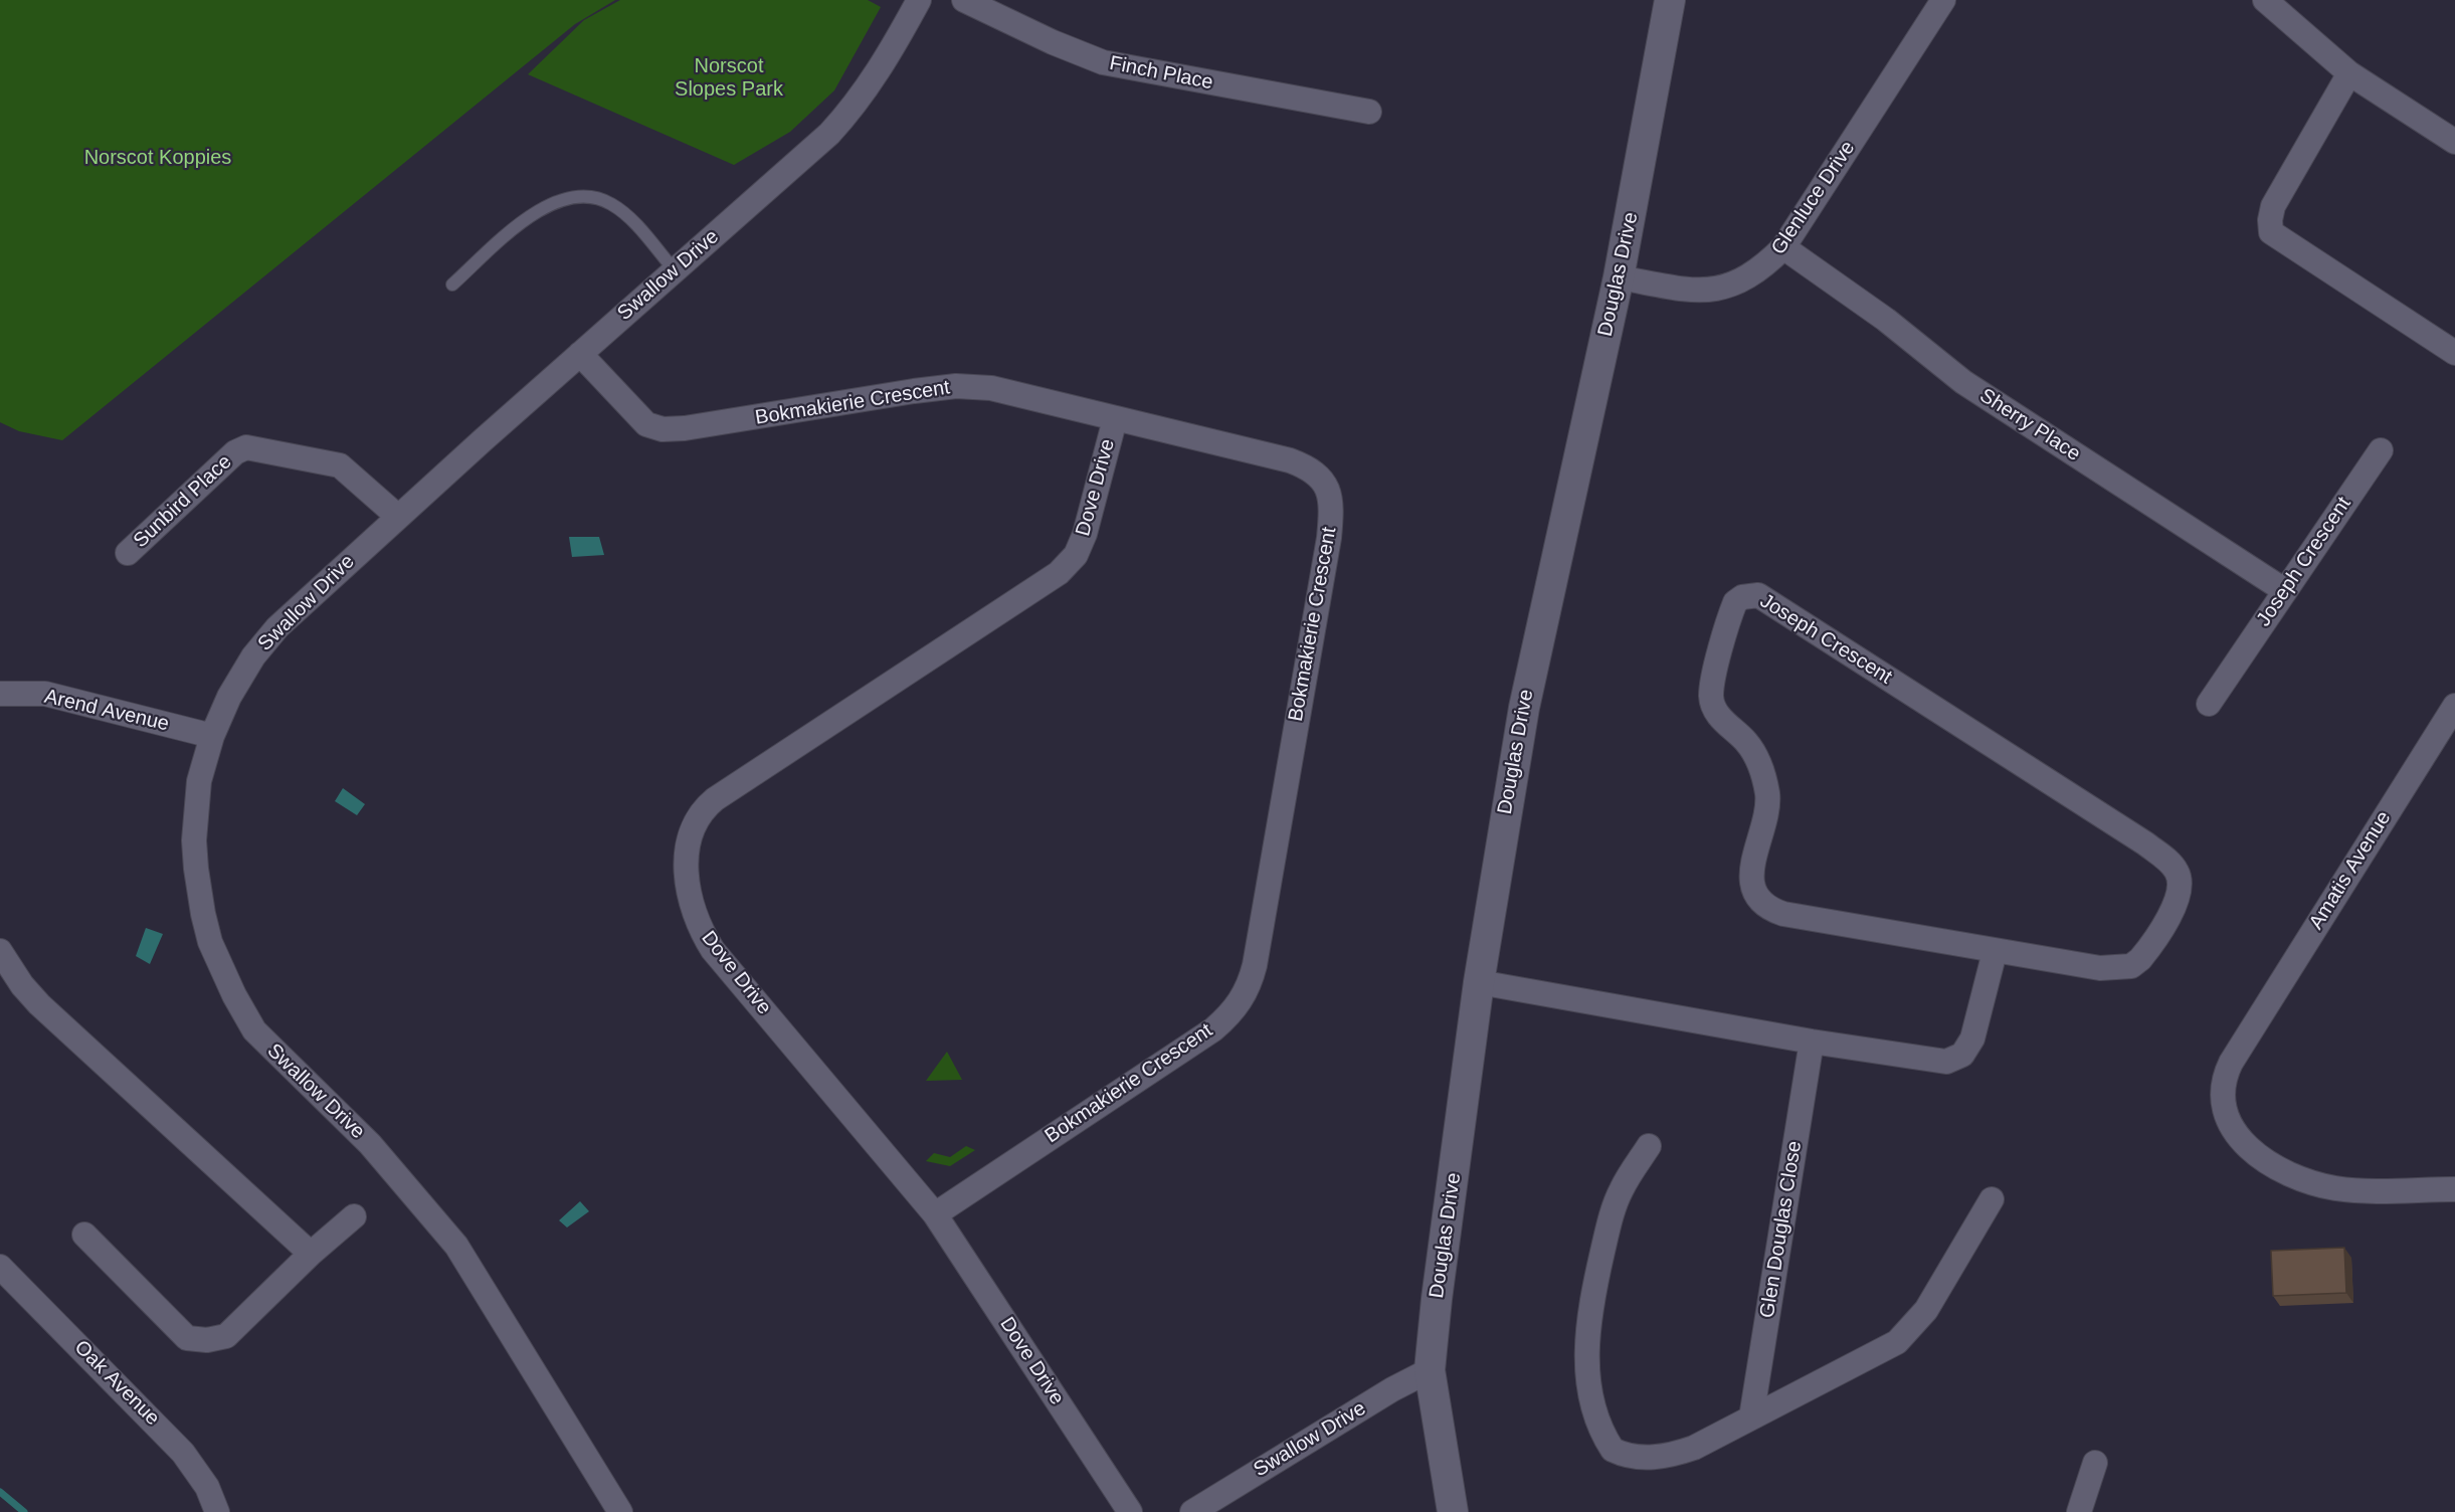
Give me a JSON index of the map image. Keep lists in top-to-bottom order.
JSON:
{
  "streets": {
    "street": [
      "Finch Place",
      "Glenluce Drive",
      "Douglas Drive",
      "Swallow Drive",
      "Bokmakierie Crescent",
      "Sherry Place",
      "Dove Drive",
      "Sunbird Place",
      "Joseph Crescent",
      "Arend Avenue",
      "Amatis Avenue",
      "Glen Douglas Close",
      "Oak Avenue"
    ]
  },
  "crossings": [
    ["Glenluce Drive", "Douglas Drive"],
    ["Glenluce Drive", "Sherry Place"],
    ["Douglas Drive", "Swallow Drive"],
    ["Swallow Drive", "Bokmakierie Crescent"],
    ["Swallow Drive", "Sunbird Place"],
    ["Swallow Drive", "Arend Avenue"],
    ["Bokmakierie Crescent", "Dove Drive"],
    ["Sherry Place", "Joseph Crescent"]
  ],
  "parks": ["Norscot Slopes Park", "Norscot Koppies"]
}
